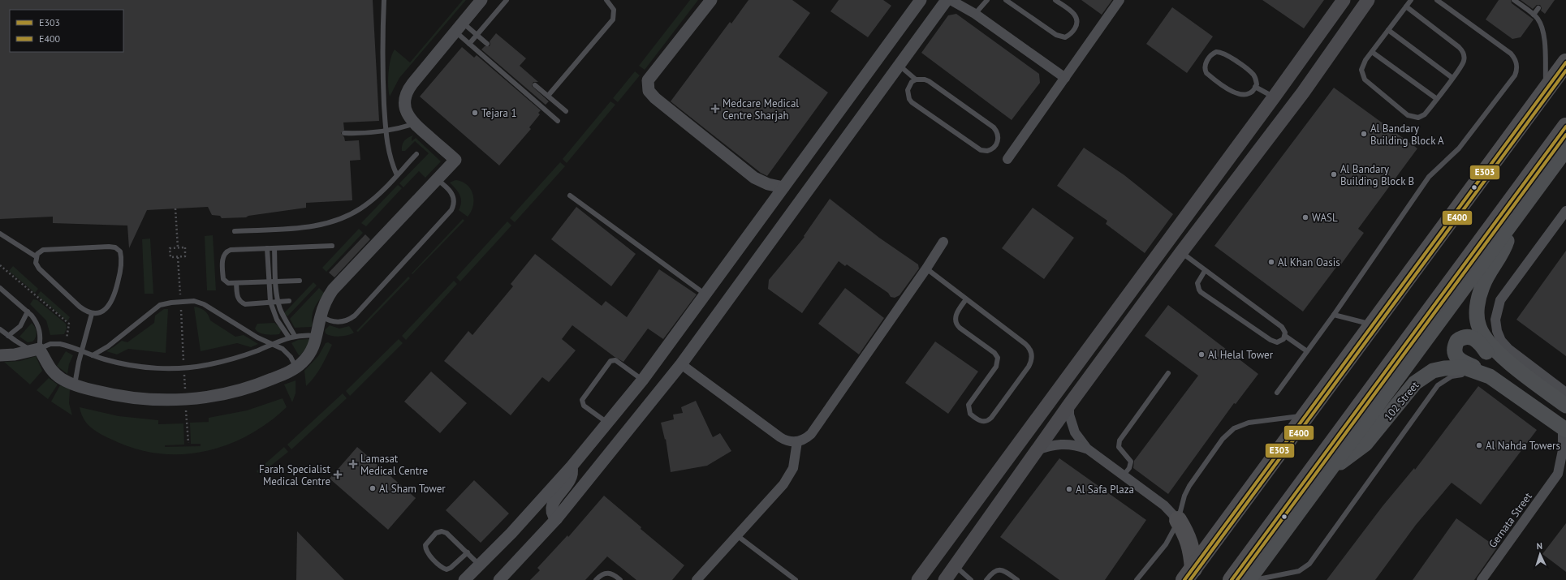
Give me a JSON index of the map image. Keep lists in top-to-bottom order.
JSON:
{
  "streets": {
    "main road": ["102 Street"],
    "street": ["Gernata Street"]
  },
  "crossings": [
    ["102 Street", "Gernata Street"]
  ],
  "places": {
    "health": ["Medcare Medical Centre Sharjah", "Lamasat Medical Centre", "Farah Specialist Medical Centre"],
    "other": [
      "Tejara 1",
      "Al Bandary Building Block A",
      "Al Bandary Building Block B",
      "WASL",
      "Al Khan Oasis",
      "Al Helal Tower",
      "Al Nahda Towers",
      "Al Sham Tower",
      "Al Safa Plaza"
    ]
  },
  "lines": ["transit line E303", "transit line E400"],
  "legend": ["E303", "E400"],
  "north": "top"
}
